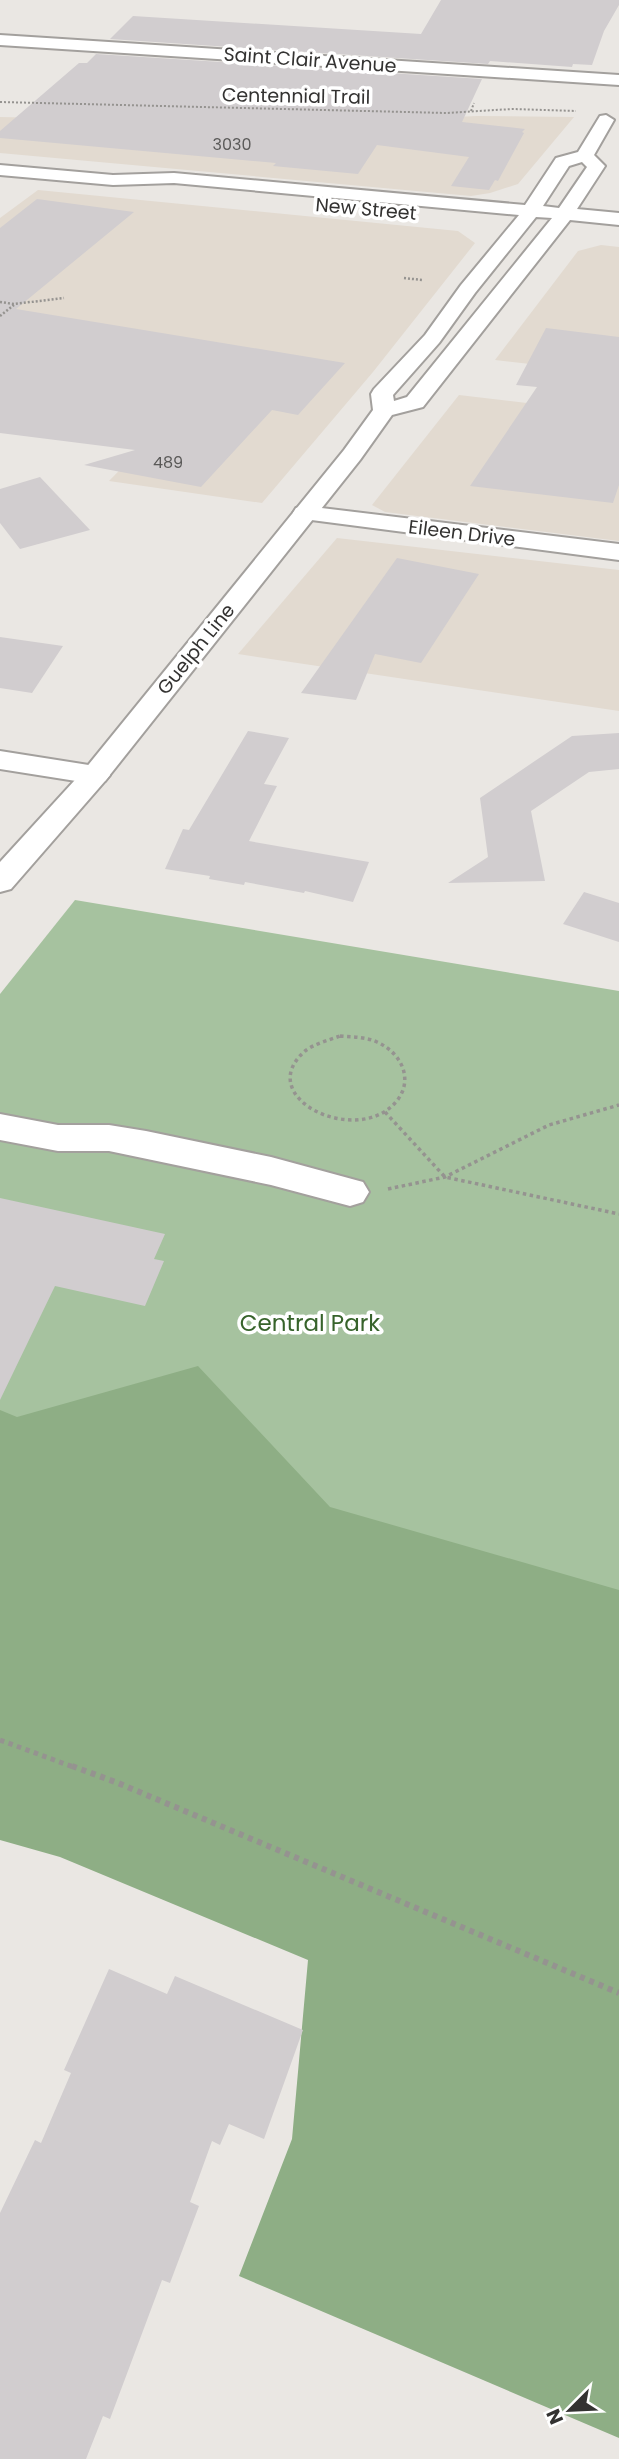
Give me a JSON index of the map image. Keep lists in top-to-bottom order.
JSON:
{
  "streets": {
    "main road": [
      "Saint Clair Avenue",
      "New Street",
      "Eileen Drive",
      "Guelph Line"
    ],
    "path": ["Centennial Trail"]
  },
  "crossings": [
    ["New Street", "Guelph Line"],
    ["Eileen Drive", "Guelph Line"]
  ],
  "parks": ["Central Park"],
  "house_numbers": ["3030", "489"],
  "north": "bottom left"
}
